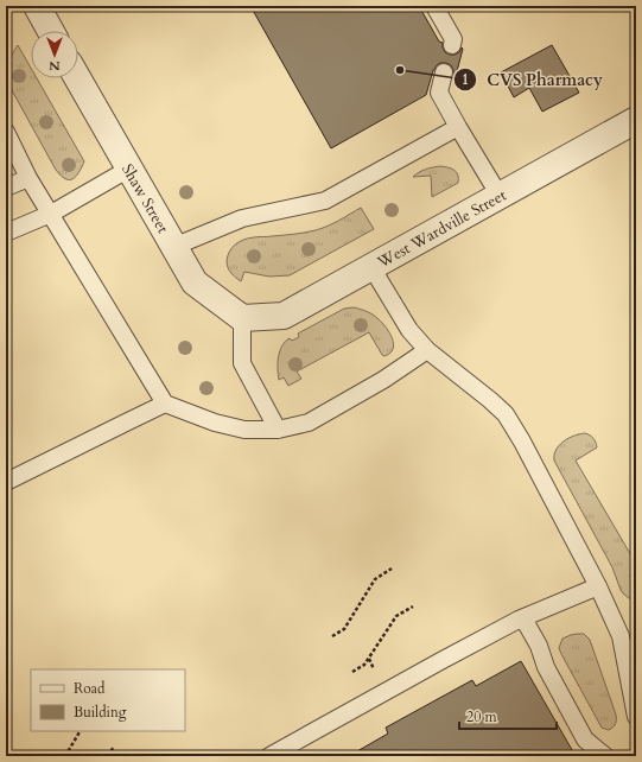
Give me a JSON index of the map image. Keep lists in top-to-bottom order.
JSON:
{
  "streets": {
    "street": ["Shaw Street", "West Wardville Street"]
  },
  "crossings": [
    ["Shaw Street", "West Wardville Street"]
  ],
  "places": ["CVS Pharmacy"],
  "legend": ["Road", "Building"],
  "scale_bar": "20 m",
  "north": "bottom"
}
